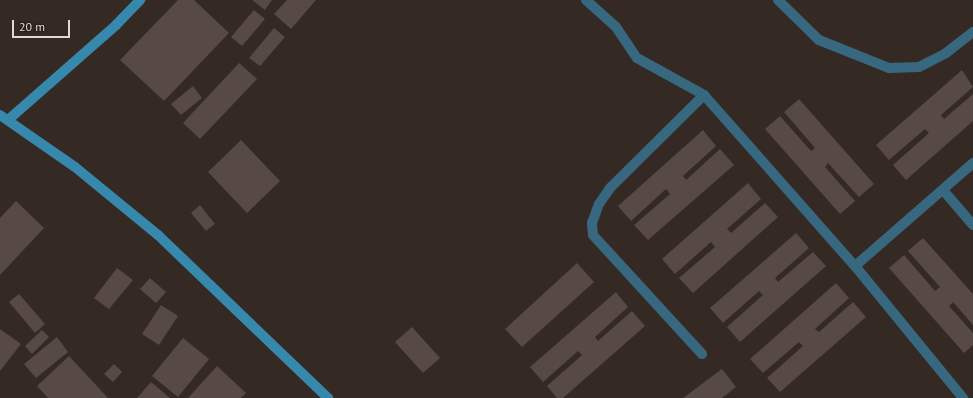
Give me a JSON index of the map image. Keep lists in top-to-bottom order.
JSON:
{
  "scale_bar": "20 m"
}
